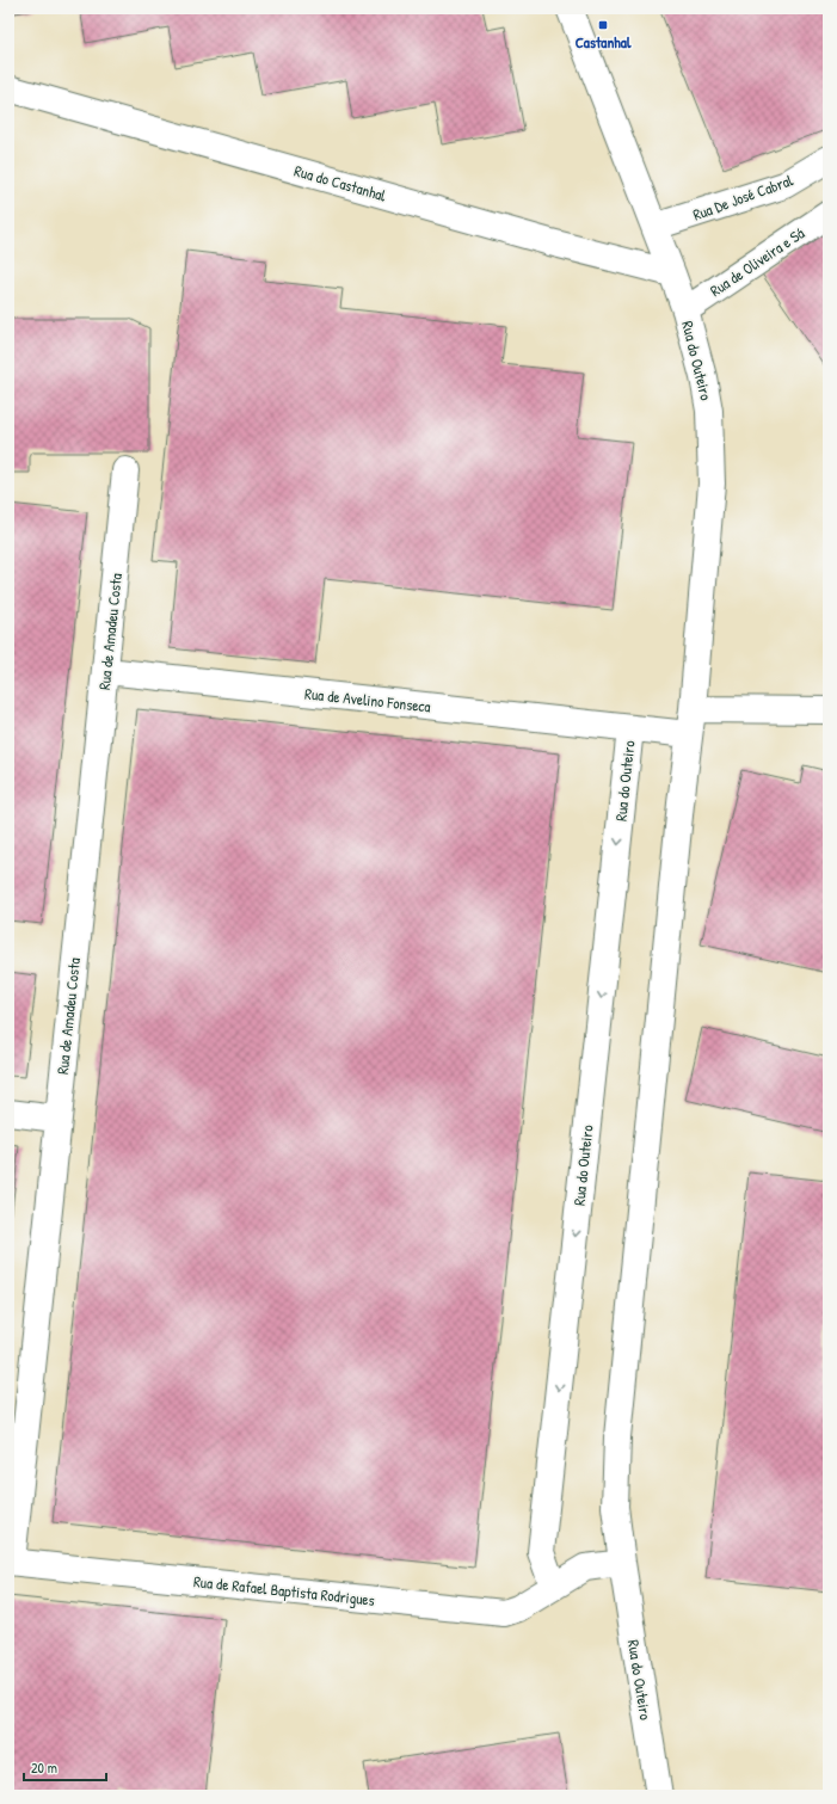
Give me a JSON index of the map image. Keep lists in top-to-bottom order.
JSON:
{
  "streets": {
    "street": [
      "Rua do Castanhal",
      "Rua De José Cabral",
      "Rua de Oliveira e Sá",
      "Rua do Outeiro",
      "Rua de Amadeu Costa",
      "Rua de Avelino Fonseca",
      "Rua de Rafael Baptista Rodrigues"
    ]
  },
  "crossings": [
    ["Rua do Castanhal", "Rua do Outeiro"],
    ["Rua De José Cabral", "Rua do Outeiro"],
    ["Rua de Oliveira e Sá", "Rua do Outeiro"],
    ["Rua do Outeiro", "Rua de Avelino Fonseca"],
    ["Rua do Outeiro", "Rua de Rafael Baptista Rodrigues"],
    ["Rua de Amadeu Costa", "Rua de Avelino Fonseca"],
    ["Rua de Amadeu Costa", "Rua de Rafael Baptista Rodrigues"]
  ],
  "places": {
    "transit": ["Castanhal"]
  },
  "scale_bar": "20 m"
}
